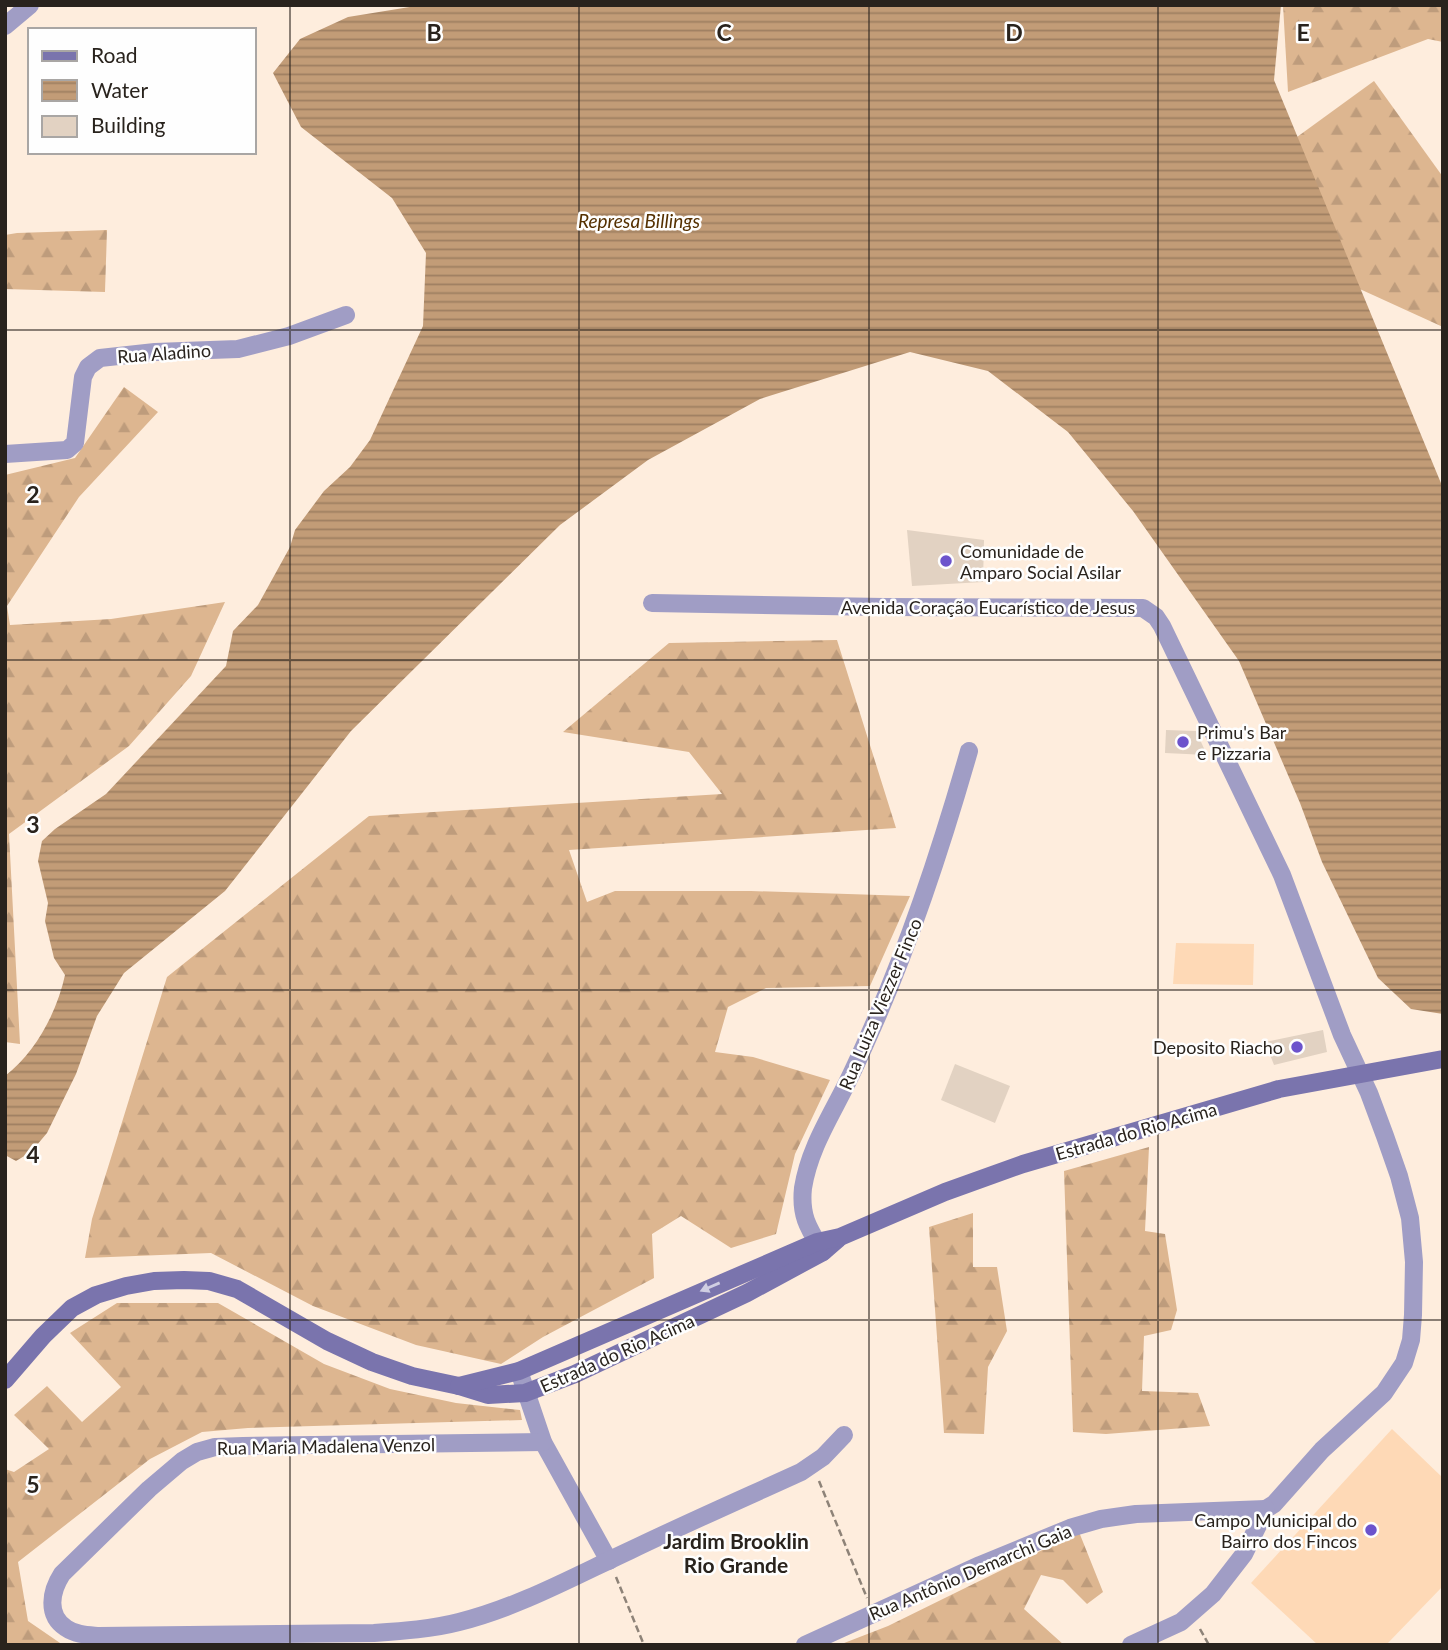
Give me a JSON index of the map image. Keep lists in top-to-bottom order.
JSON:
{
  "streets": {
    "main road": ["Estrada do Rio Acima"],
    "street": [
      "Rua Aladino",
      "Avenida Coração Eucarístico de Jesus",
      "Rua Luiza Viezzer Finco",
      "Rua Maria Madalena Venzol",
      "Rua Antônio Demarchi Gaia"
    ]
  },
  "crossings": [
    ["Avenida Coração Eucarístico de Jesus", "Estrada do Rio Acima"],
    ["Rua Luiza Viezzer Finco", "Estrada do Rio Acima"]
  ],
  "districts": ["Jardim Brooklin Rio Grande"],
  "water": ["Represa Billings"],
  "places": [
    "Comunidade de Amparo Social Asilar",
    "Primu's Bar e Pizzaria",
    "Deposito Riacho",
    "Campo Municipal do Bairro dos Fincos"
  ],
  "legend": ["Road", "Water", "Building"],
  "grid": {
    "columns": [
      "B",
      "C",
      "D",
      "E"
    ],
    "rows": [
      "2",
      "3",
      "4",
      "5"
    ]
  }
}
